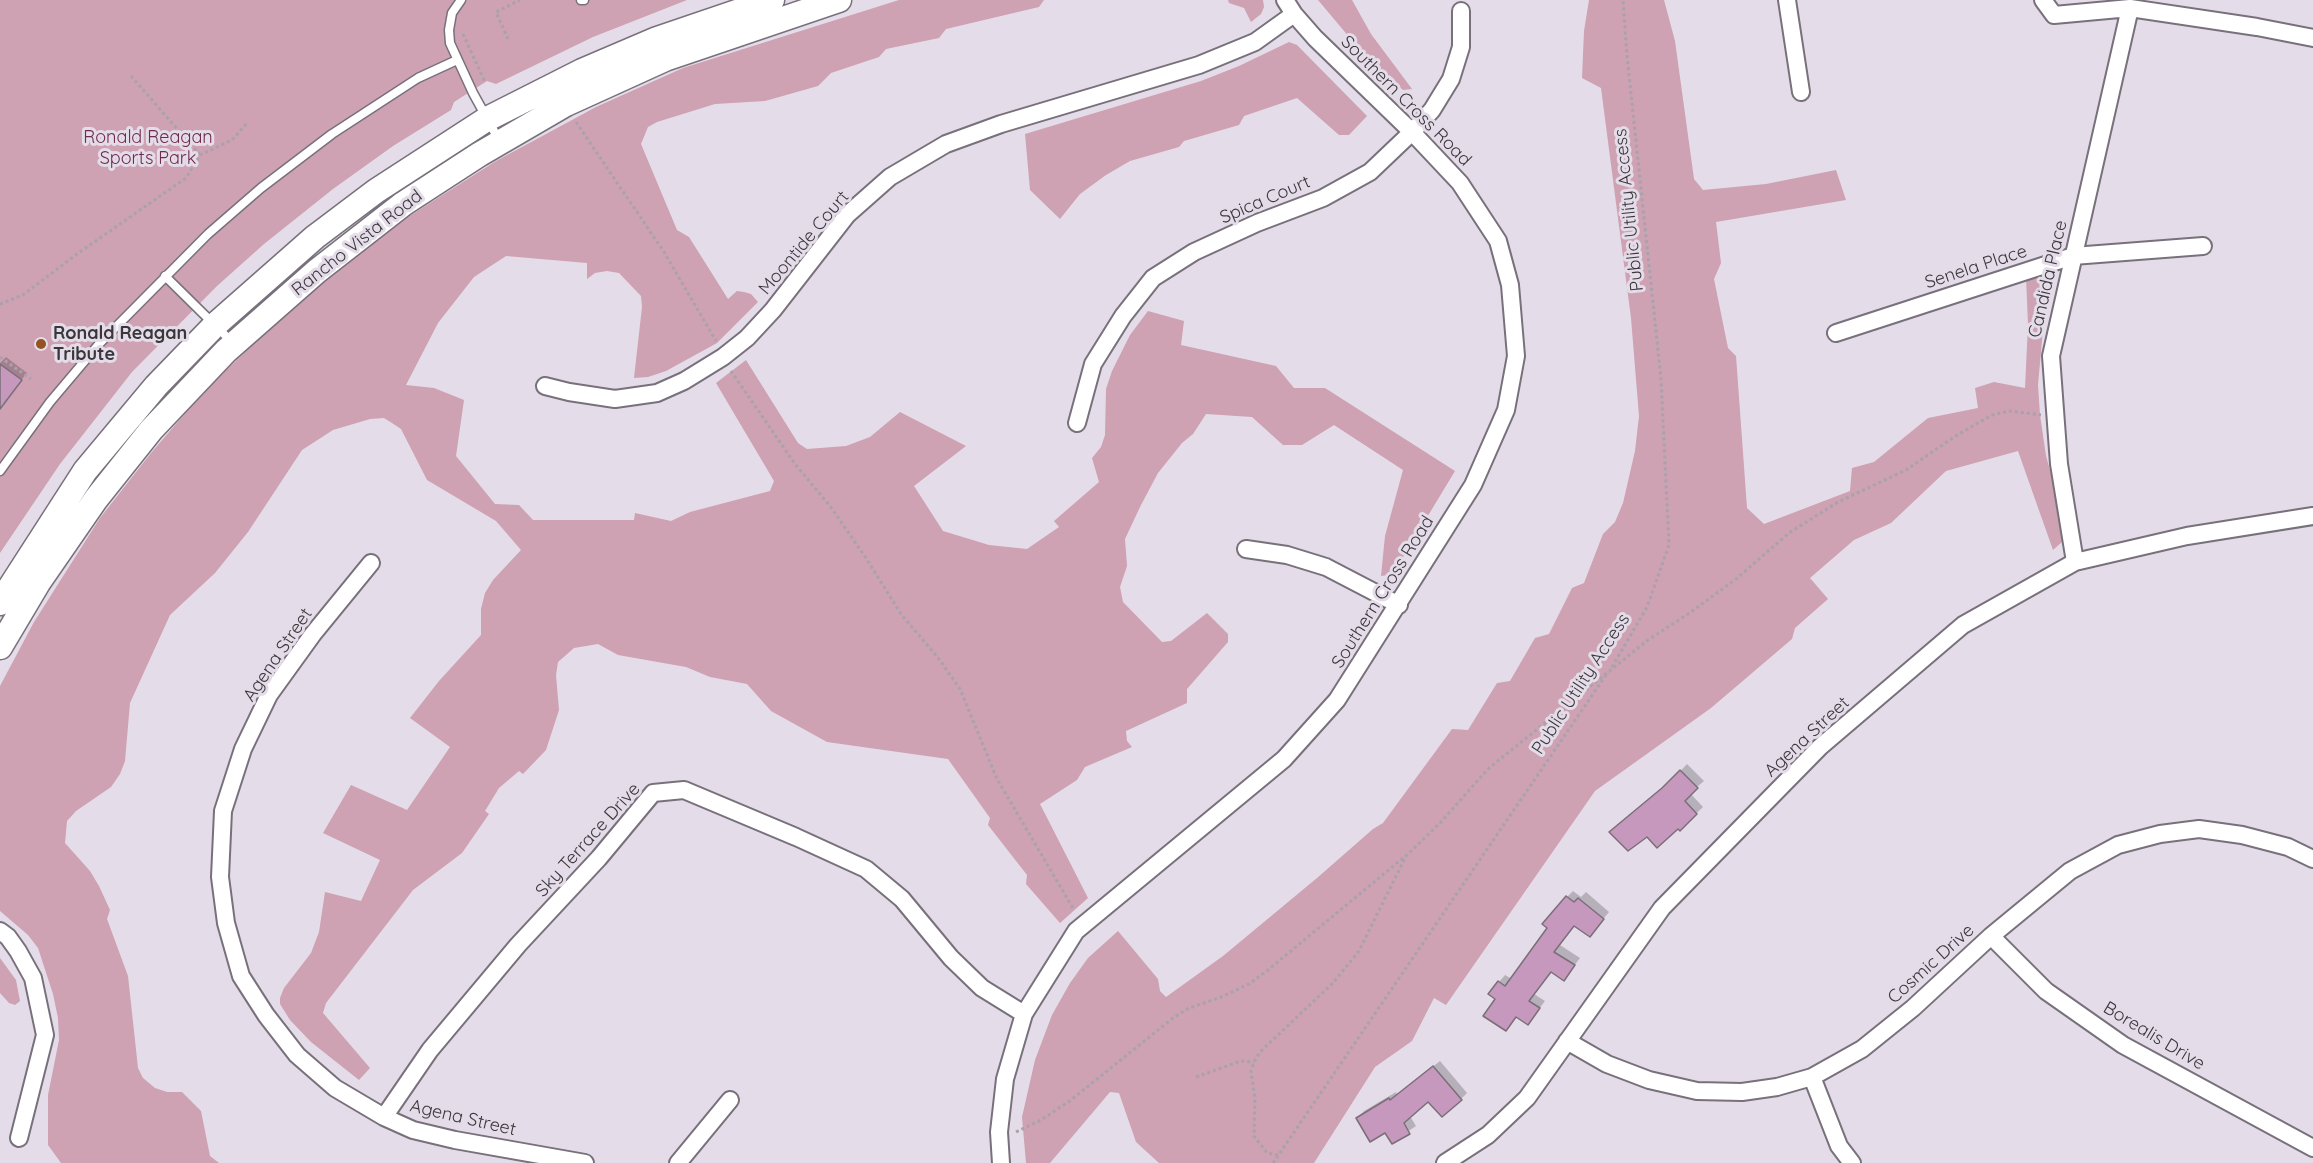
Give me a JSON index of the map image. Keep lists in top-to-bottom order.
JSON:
{
  "streets": {
    "main road": ["Rancho Vista Road"],
    "street": [
      "Southern Cross Road",
      "Spica Court",
      "Moontide Court",
      "Senela Place",
      "Candida Place",
      "Agena Street",
      "Sky Terrace Drive",
      "Cosmic Drive",
      "Borealis Drive"
    ],
    "path": ["Public Utility Access"]
  },
  "crossings": [
    ["Southern Cross Road", "Spica Court"],
    ["Southern Cross Road", "Moontide Court"],
    ["Southern Cross Road", "Sky Terrace Drive"],
    ["Senela Place", "Candida Place"],
    ["Candida Place", "Agena Street"],
    ["Agena Street", "Sky Terrace Drive"],
    ["Agena Street", "Cosmic Drive"],
    ["Cosmic Drive", "Borealis Drive"]
  ],
  "parks": ["Ronald Reagan Sports Park"],
  "places": ["Ronald Reagan Tribute"]
}
